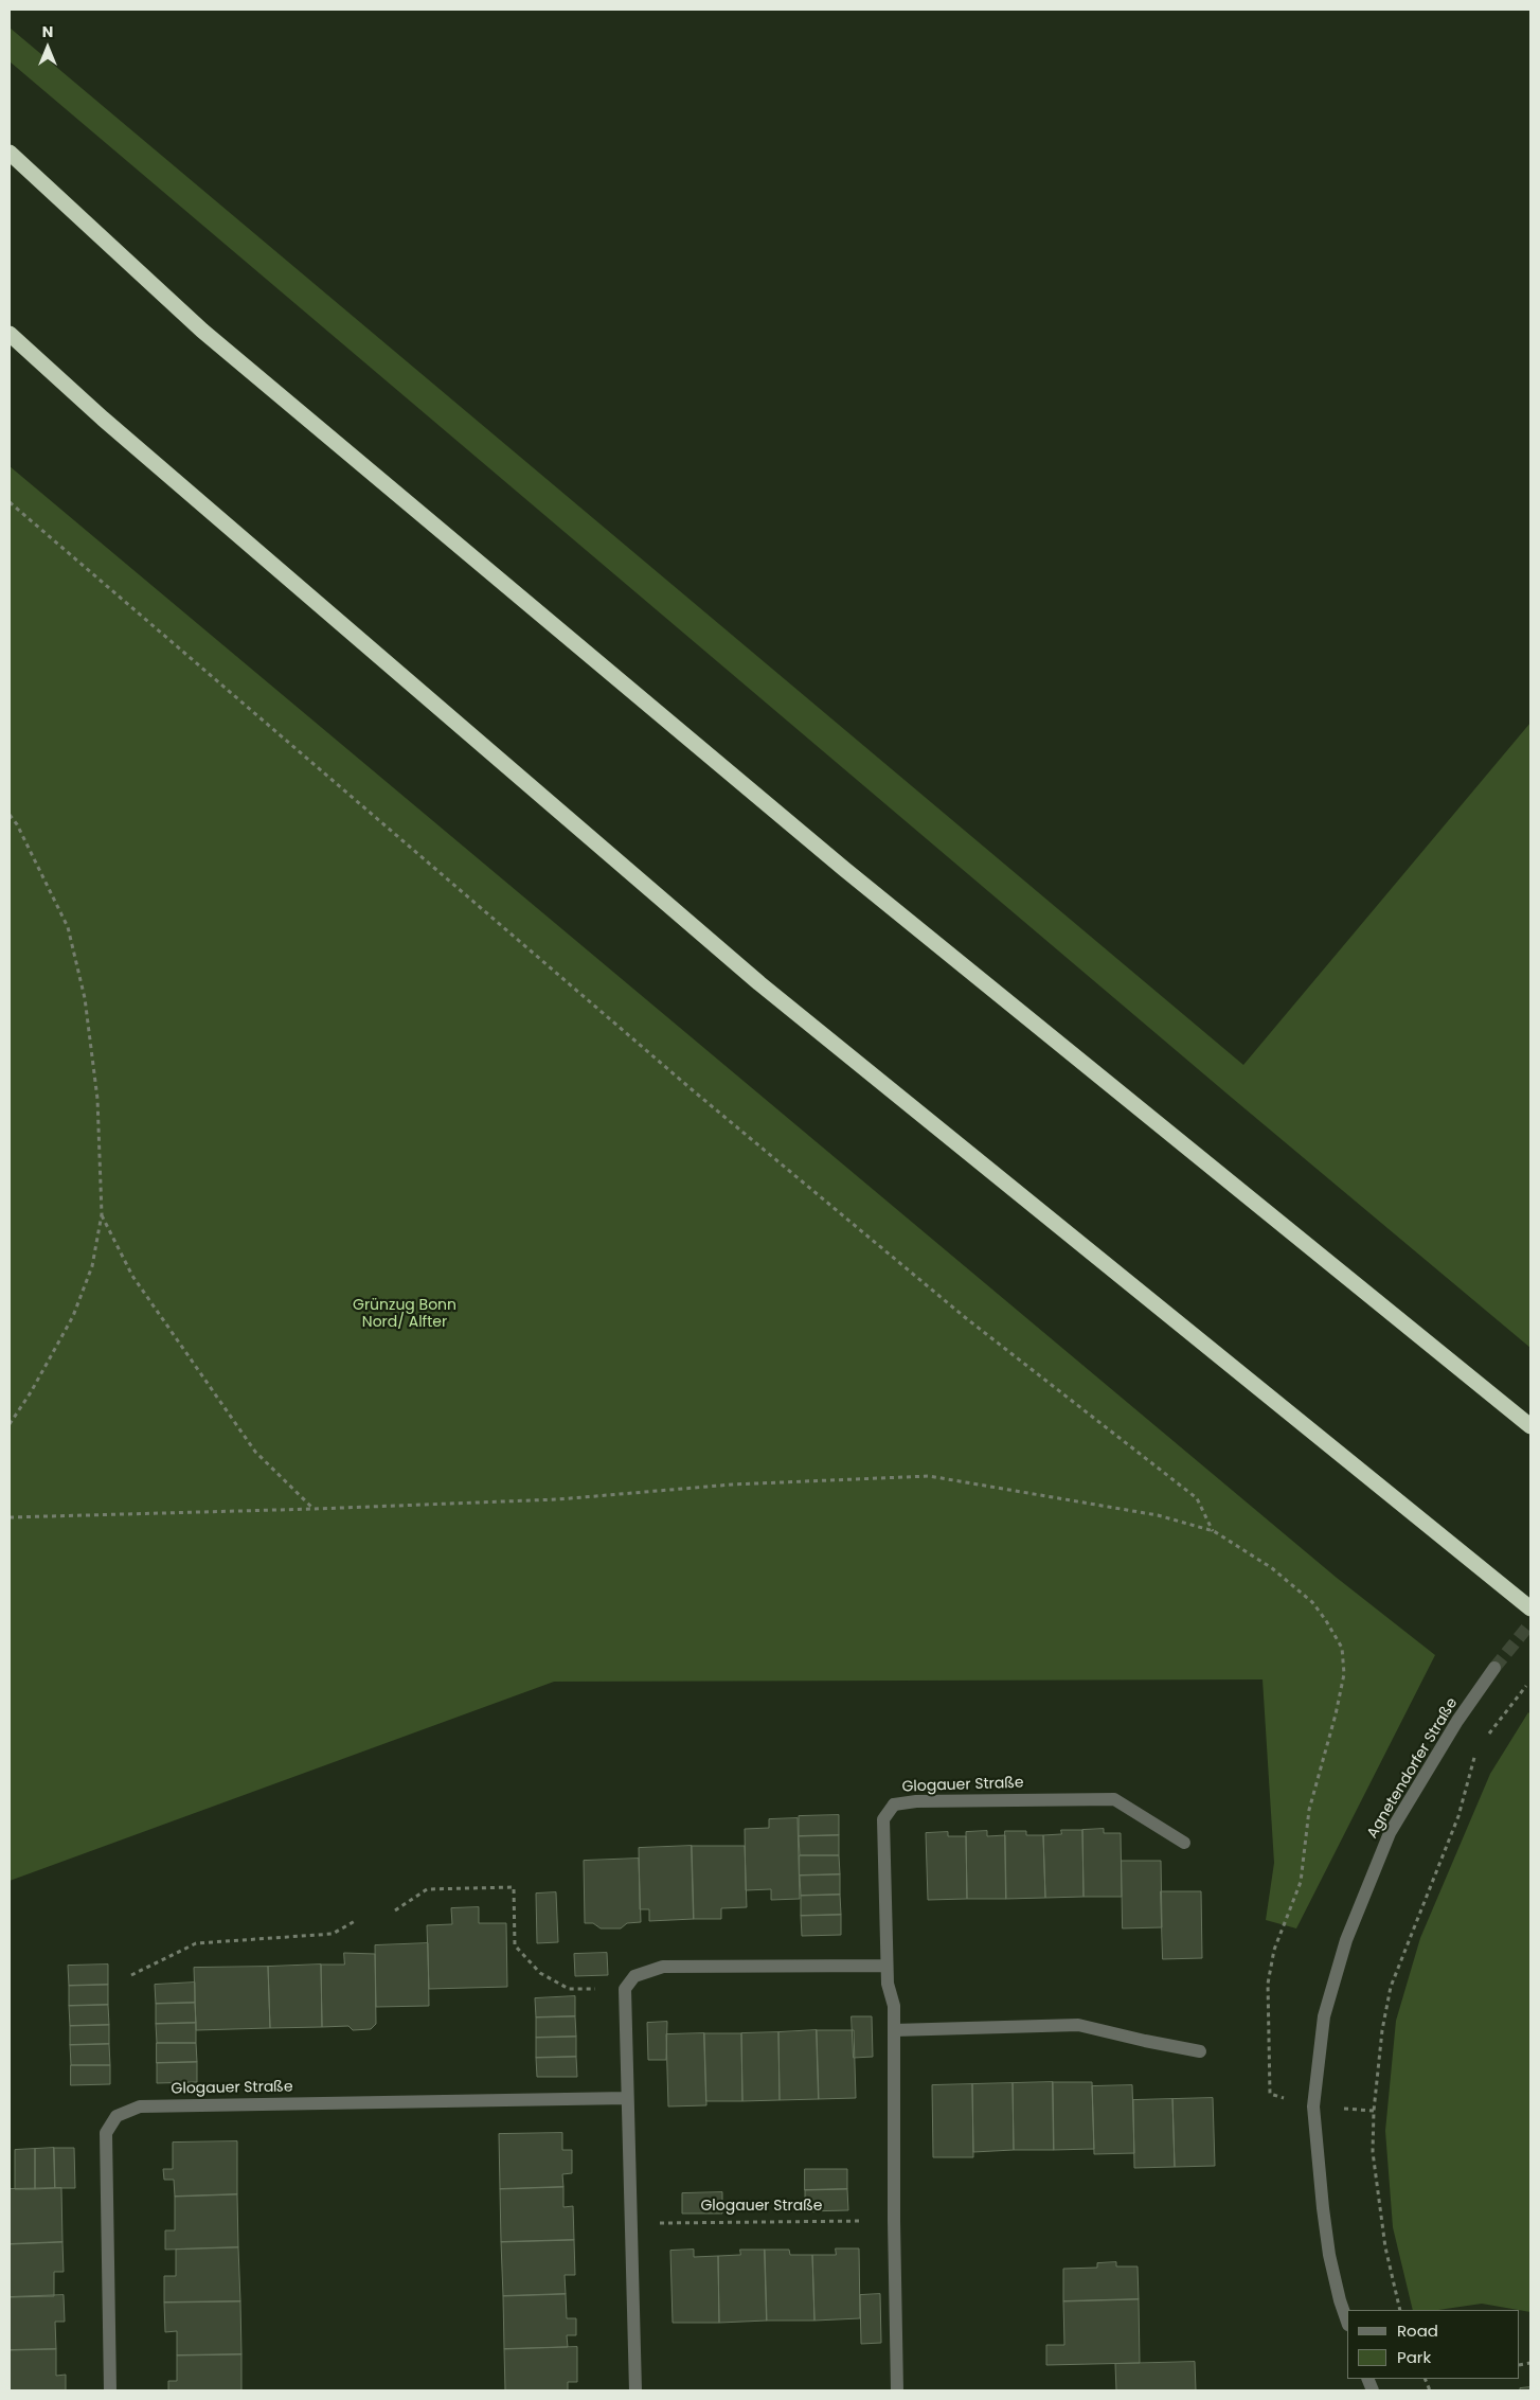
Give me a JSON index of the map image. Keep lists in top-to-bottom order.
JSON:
{
  "streets": {
    "street": ["Agnetendorfer Straße", "Glogauer Straße"]
  },
  "parks": ["Grünzug Bonn Nord/ Alfter"],
  "legend": ["Road", "Park"],
  "north": "top"
}
